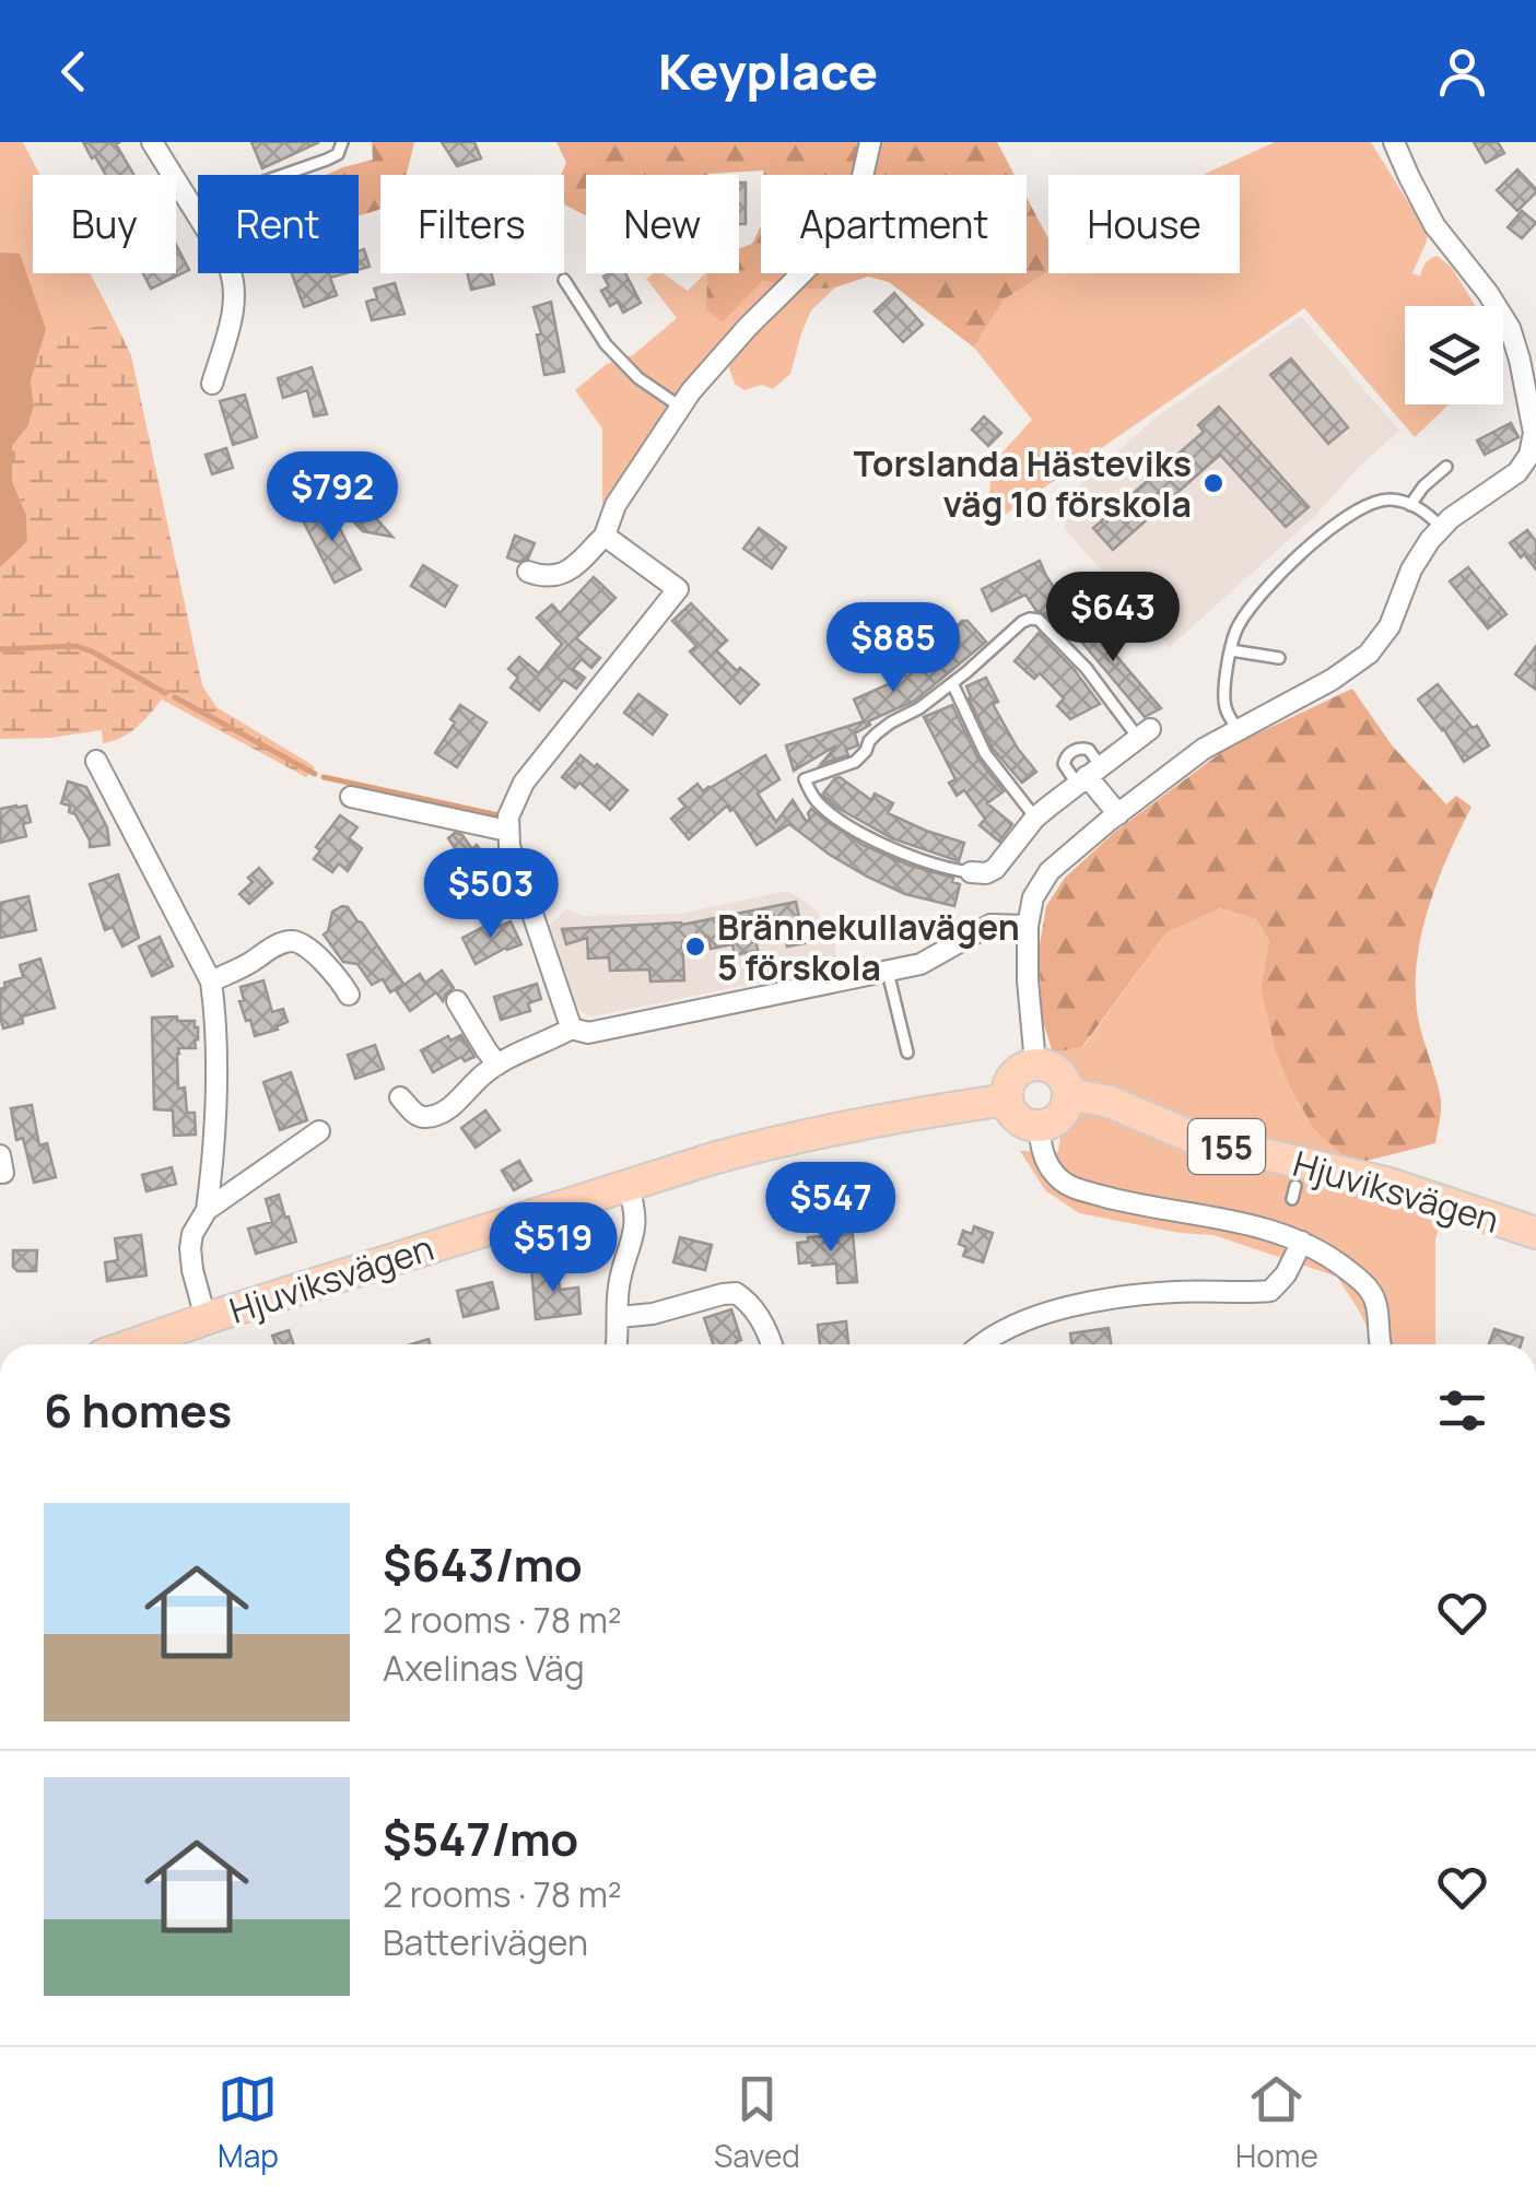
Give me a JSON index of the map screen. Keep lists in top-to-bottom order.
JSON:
{
  "streets": {
    "main road": ["155", "Hjuviksvägen"]
  },
  "places": ["Torslanda Hästeviks väg 10 förskola", "Brännekullavägen 5 förskola"],
  "page": {
    "header": "Keyplace",
    "chip": [
      "Buy",
      "Rent",
      "Filters",
      "New",
      "Apartment",
      "House"
    ],
    "price": [
      "$792",
      "$643",
      "$885",
      "$503",
      "$547",
      "$519"
    ],
    "heading": "6 homes",
    "list": [
      {
        "name": "$643/mo",
        "note": "2 rooms · 78 m² · Axelinas Väg"
      },
      {
        "name": "$547/mo",
        "note": "2 rooms · 78 m² · Batterivägen"
      }
    ],
    "tabs": ["Map", "Saved", "Home"]
  }
}
